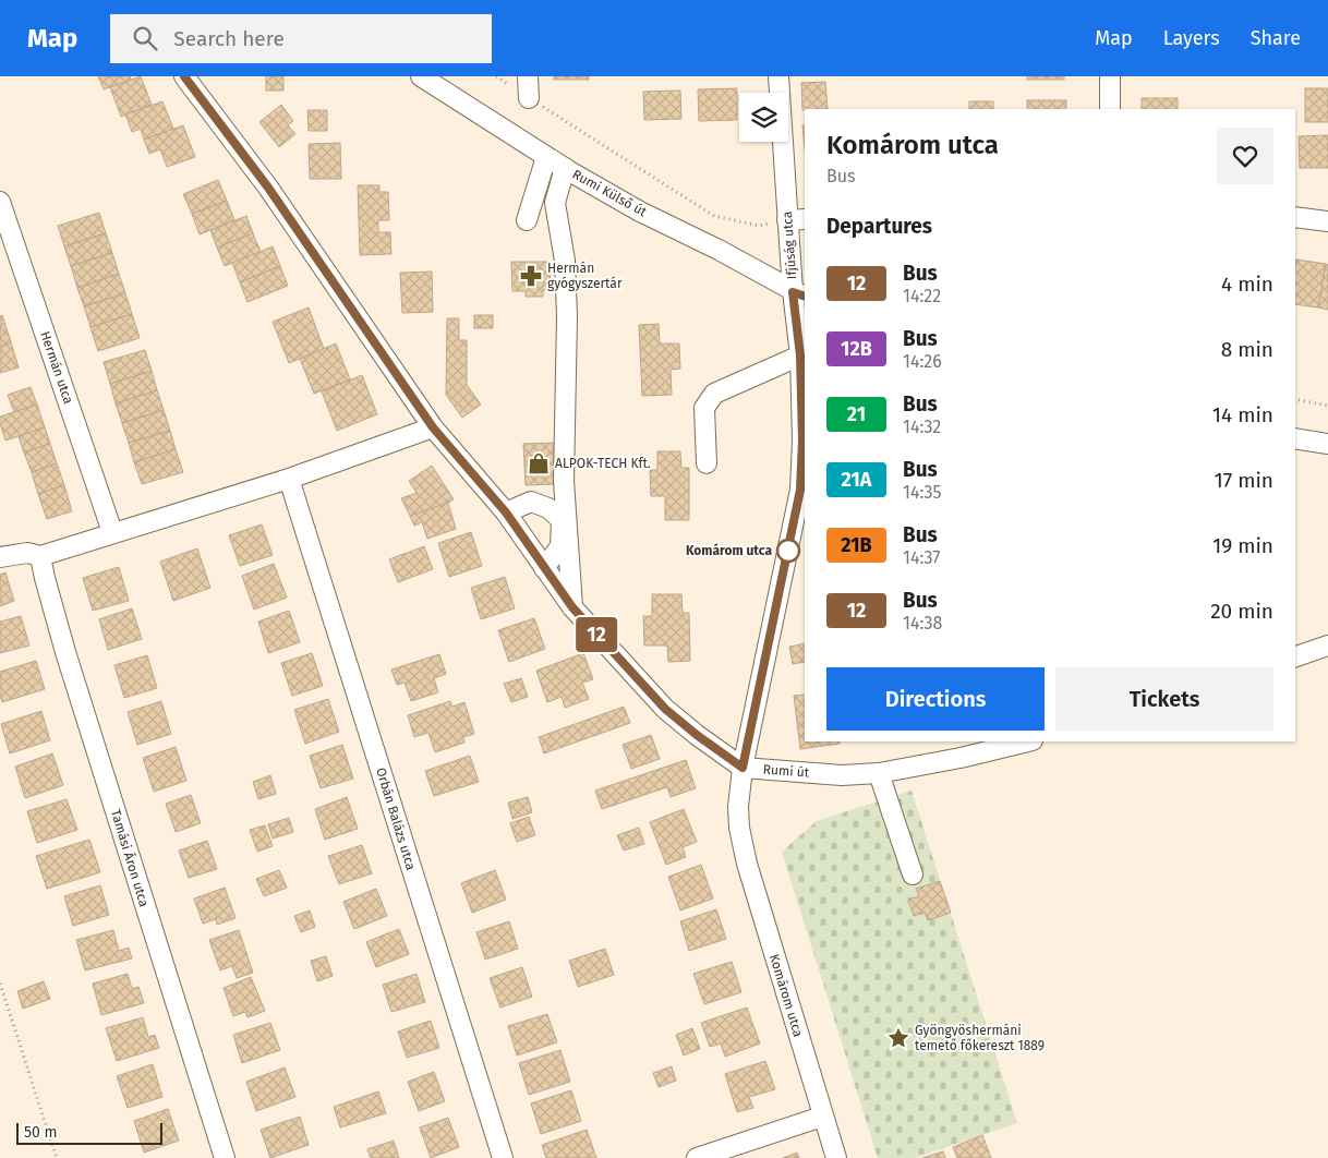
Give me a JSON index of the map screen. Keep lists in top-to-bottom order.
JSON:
{
  "streets": {
    "street": [
      "Rumi Külső út",
      "Ifjúság utca",
      "Hermán utca",
      "Rumi út",
      "Orbán Balázs utca",
      "Tamási Áron utca",
      "Komárom utca"
    ]
  },
  "crossings": [
    ["Rumi Külső út", "Ifjúság utca"],
    ["Ifjúság utca", "Rumi út"],
    ["Ifjúság utca", "Komárom utca"],
    ["Rumi út", "Komárom utca"]
  ],
  "places": {
    "pharmacy": ["Hermán gyógyszertár"],
    "shop": ["ALPOK-TECH Kft."],
    "other": ["Komárom utca"],
    "place": ["Gyöngyöshermáni temető főkereszt 1889"]
  },
  "lines": ["bus line 12"],
  "scale_bar": "50 m",
  "page": {
    "header": "Map",
    "search": "Search here",
    "nav": ["Map", "Layers", "Share"],
    "on_map": "12",
    "heading": [
      ["Komárom utca", "Bus"],
      "Departures"
    ],
    "list": [
      {
        "mark": "12",
        "name": "Bus",
        "note": "14:22",
        "value": "4 min"
      },
      {
        "mark": "12B",
        "name": "Bus",
        "note": "14:26",
        "value": "8 min"
      },
      {
        "mark": "21",
        "name": "Bus",
        "note": "14:32",
        "value": "14 min"
      },
      {
        "mark": "21A",
        "name": "Bus",
        "note": "14:35",
        "value": "17 min"
      },
      {
        "mark": "21B",
        "name": "Bus",
        "note": "14:37",
        "value": "19 min"
      },
      {
        "mark": "12",
        "name": "Bus",
        "note": "14:38",
        "value": "20 min"
      }
    ],
    "buttons": ["Directions", "Tickets"],
    "scale": "50 m"
  }
}
